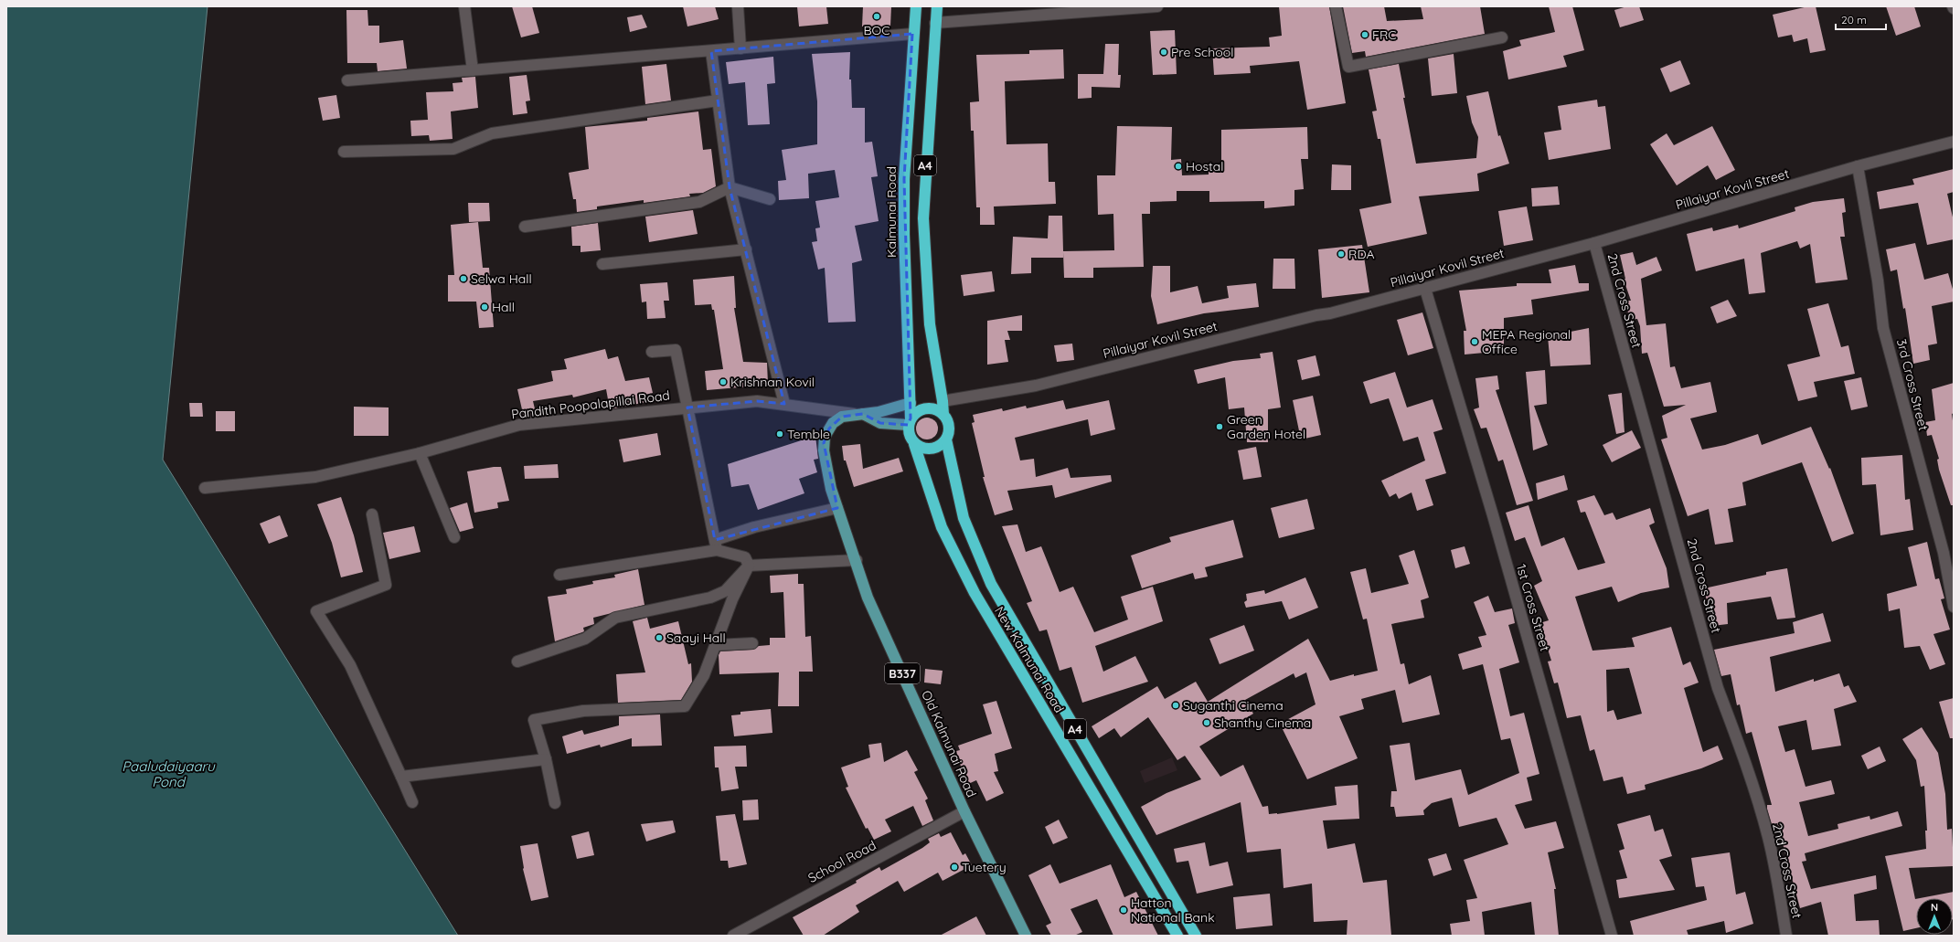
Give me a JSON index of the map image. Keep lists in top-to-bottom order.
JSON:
{
  "streets": {
    "highway": ["A4", "Kalmunai Road", "New Kalmunai Road"],
    "main road": ["B337", "Old Kalmunai Road"],
    "street": [
      "Pillaiyar Kovil Street",
      "2nd Cross Street",
      "3rd Cross Street",
      "Pandith Poopalapillai Road",
      "1st Cross Street",
      "School Road"
    ]
  },
  "crossings": [
    ["A4", "Pillaiyar Kovil Street"],
    ["A4", "Kalmunai Road"],
    ["A4", "New Kalmunai Road"],
    ["Pillaiyar Kovil Street", "2nd Cross Street"],
    ["Pillaiyar Kovil Street", "3rd Cross Street"],
    ["Pillaiyar Kovil Street", "1st Cross Street"],
    ["Kalmunai Road", "New Kalmunai Road"],
    ["Kalmunai Road", "Old Kalmunai Road"],
    ["Pandith Poopalapillai Road", "Old Kalmunai Road"],
    ["Old Kalmunai Road", "School Road"]
  ],
  "water": ["Paaludaiyaaru Pond"],
  "places": [
    "BOC",
    "FRC",
    "Pre School",
    "Hostal",
    "RDA",
    "Selwa Hall",
    "Hall",
    "MEPA Regional Office",
    "Krishnan Kovil",
    "Green Garden Hotel",
    "Temble",
    "Saayi Hall",
    "Suganthi Cinema",
    "Shanthy Cinema",
    "Tuetery",
    "Hatton National Bank"
  ],
  "scale_bar": "20 m",
  "north": "top"
}
